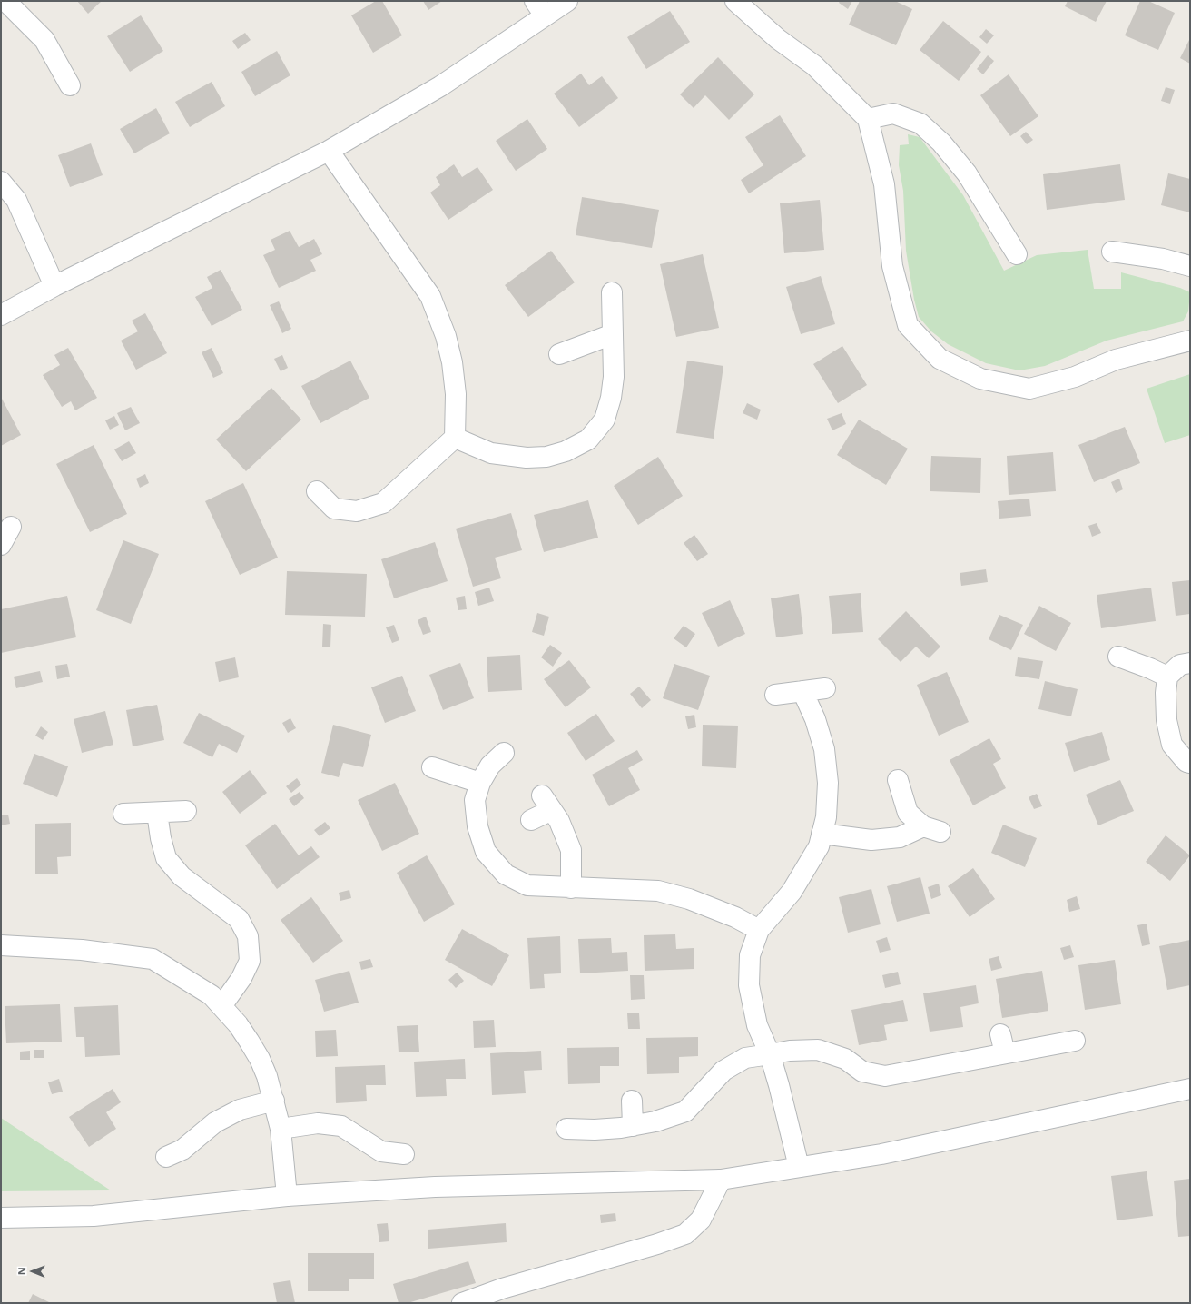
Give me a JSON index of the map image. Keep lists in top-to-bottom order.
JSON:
{
  "north": "left"
}
